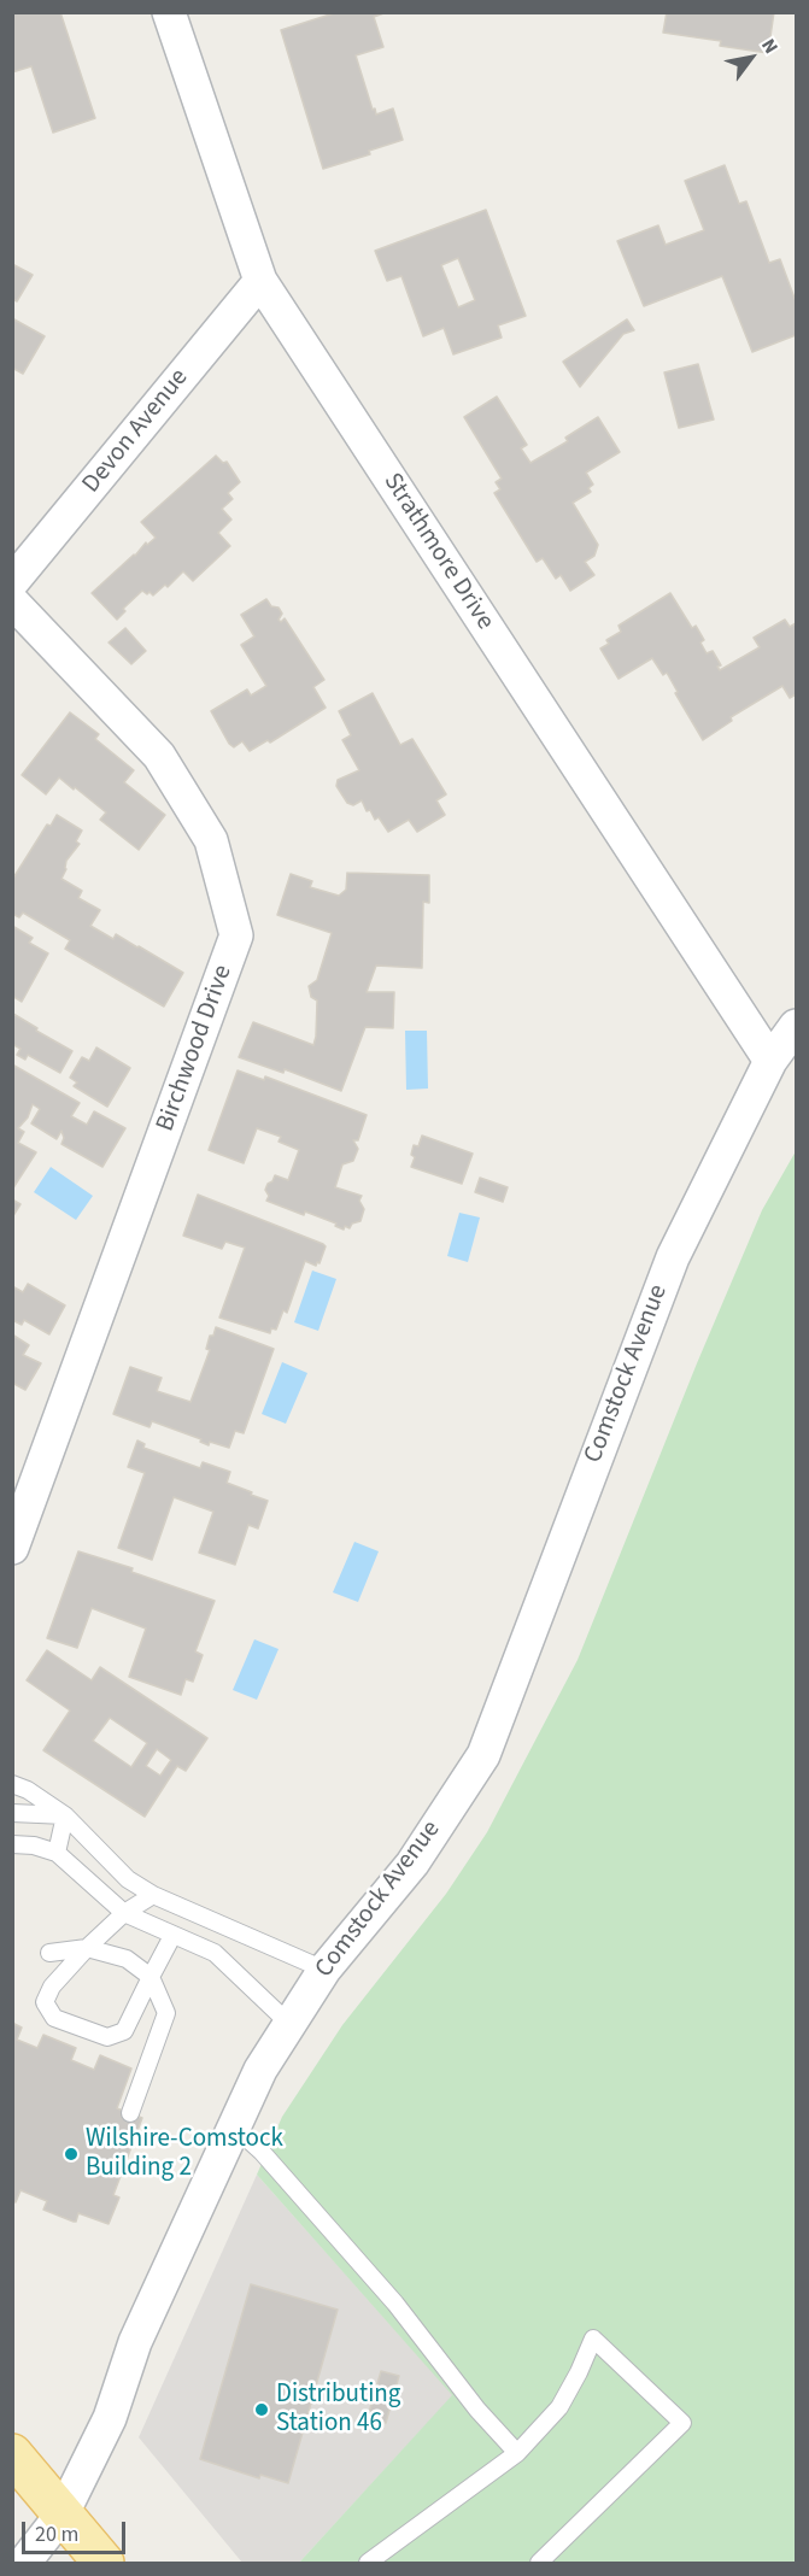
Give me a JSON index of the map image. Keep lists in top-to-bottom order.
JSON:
{
  "streets": {
    "street": [
      "Devon Avenue",
      "Strathmore Drive",
      "Birchwood Drive",
      "Comstock Avenue"
    ]
  },
  "crossings": [
    ["Devon Avenue", "Strathmore Drive"],
    ["Strathmore Drive", "Comstock Avenue"]
  ],
  "places": ["Wilshire-Comstock Building 2", "Distributing Station 46"],
  "scale_bar": "20 m",
  "north": "top right"
}
